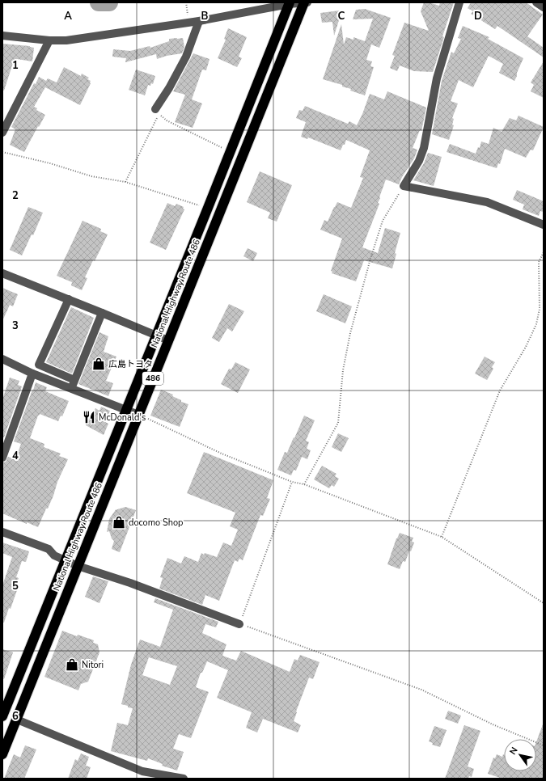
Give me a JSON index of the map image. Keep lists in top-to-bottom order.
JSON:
{
  "streets": {
    "highway": ["National Highway Route 486", "486"]
  },
  "places": {
    "shop": ["広島トヨタ", "docomo Shop", "Nitori"],
    "restaurant": ["McDonald's"]
  },
  "north": "top left",
  "grid": {
    "columns": [
      "A",
      "B",
      "C",
      "D"
    ],
    "rows": [
      "1",
      "2",
      "3",
      "4",
      "5",
      "6"
    ]
  }
}
